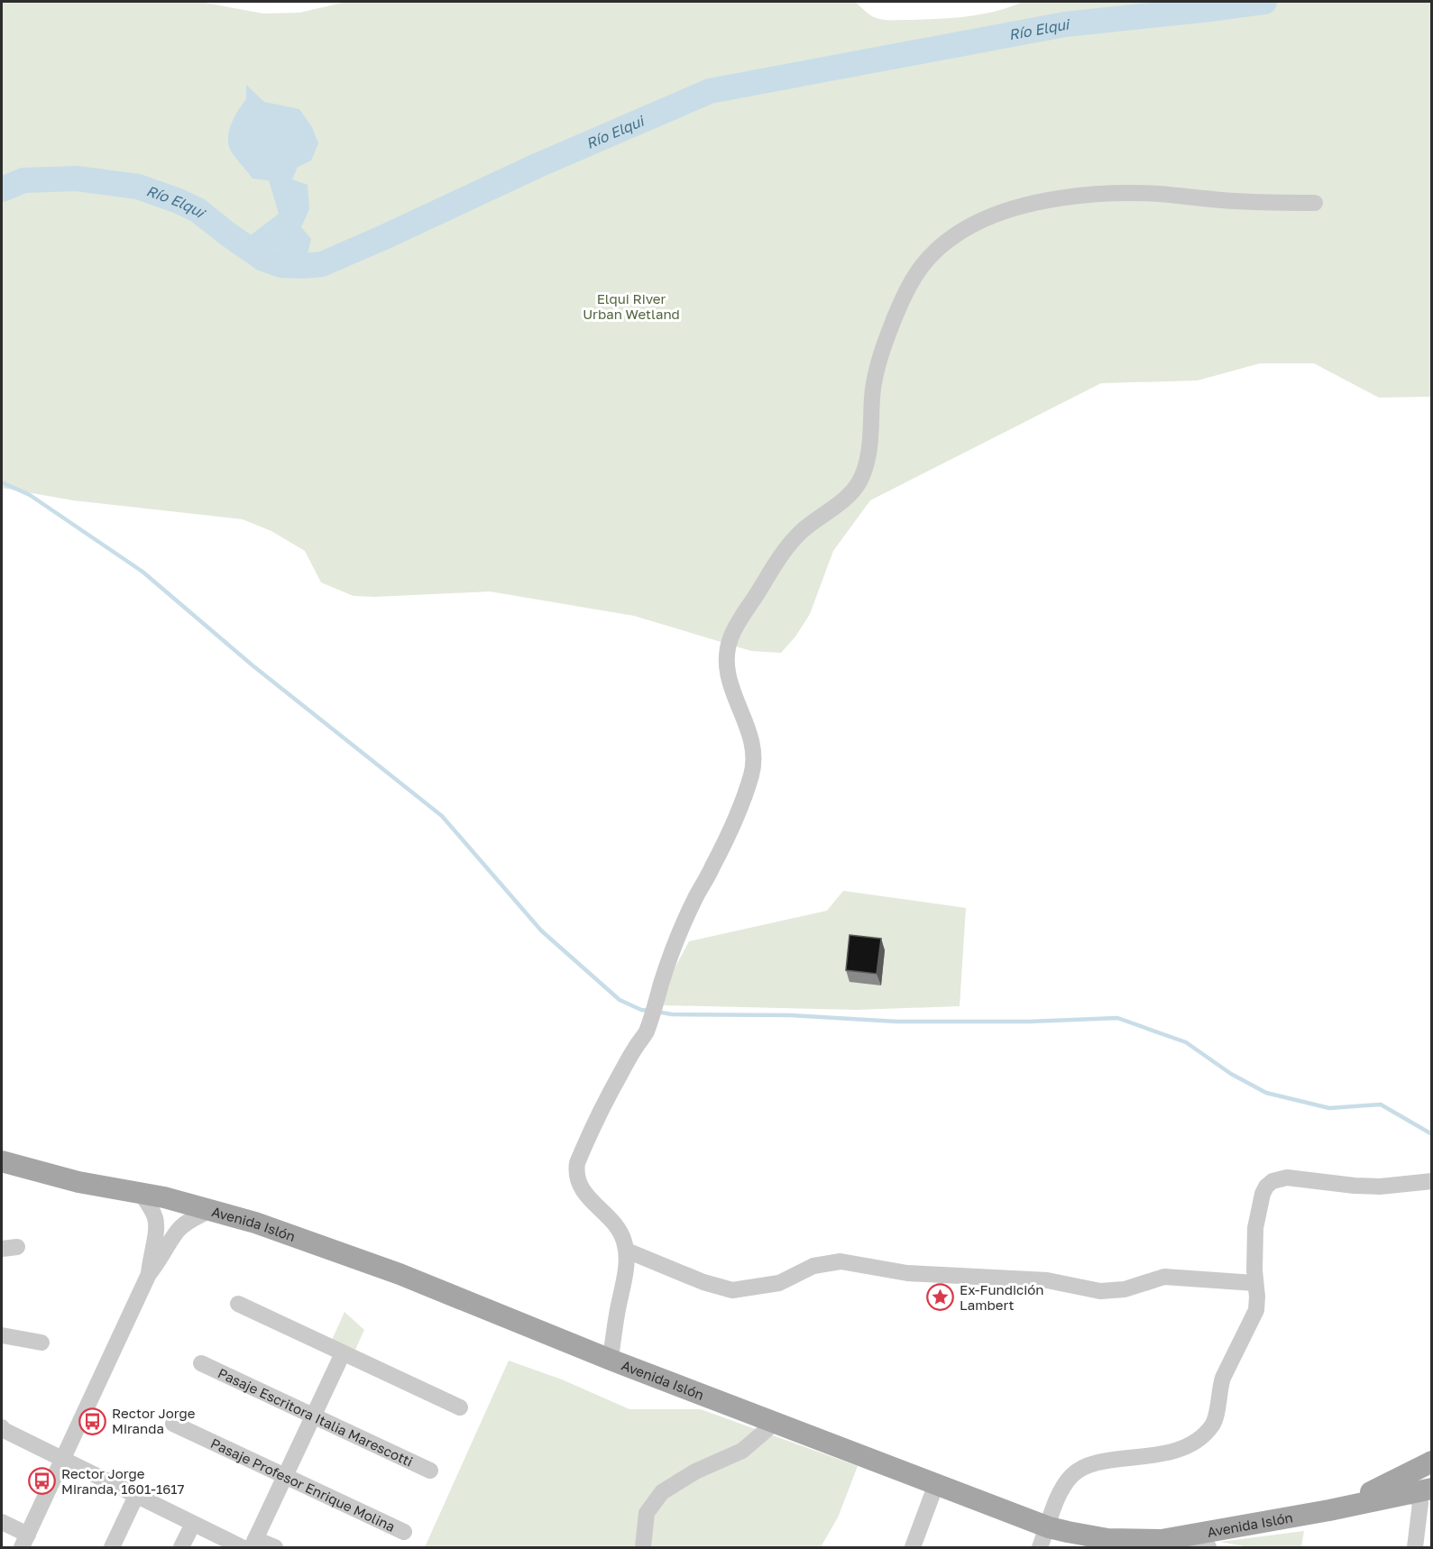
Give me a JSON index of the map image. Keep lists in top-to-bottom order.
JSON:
{
  "streets": {
    "main road": ["Avenida Islón"],
    "street": ["Pasaje Escritora Italia Marescotti", "Pasaje Profesor Enrique Molina"]
  },
  "water": ["Río Elqui"],
  "parks": ["Elqui River Urban Wetland"],
  "places": {
    "place": ["Ex-Fundición Lambert"],
    "bus stop": ["Rector Jorge Miranda", "Rector Jorge Miranda, 1601-1617"]
  }
}
